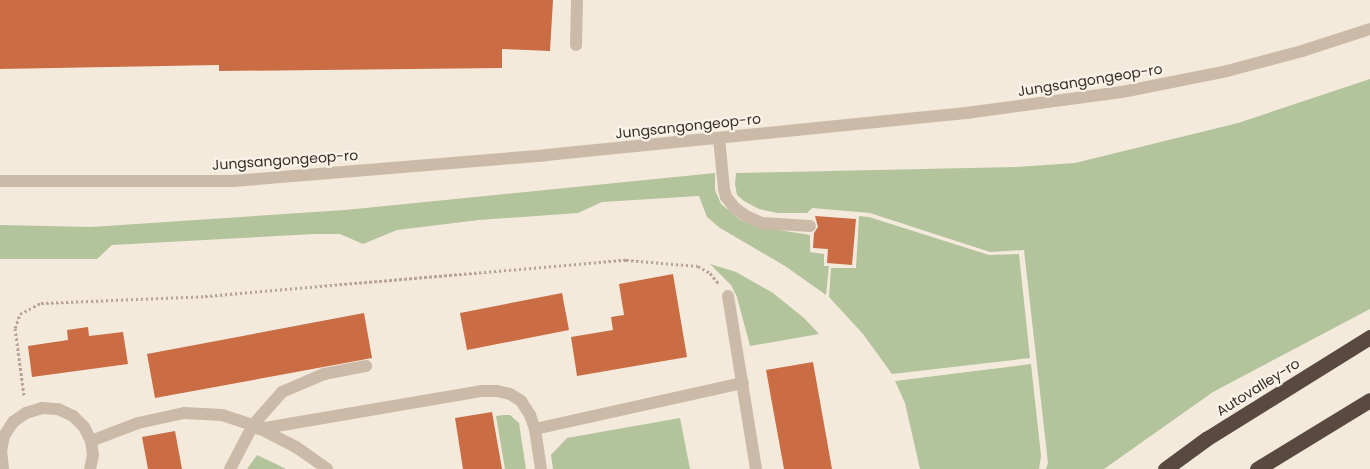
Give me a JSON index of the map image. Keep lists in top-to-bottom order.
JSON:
{
  "streets": {
    "highway": ["Autovalley-ro"],
    "street": ["Jungsangongeop-ro"]
  }
}
